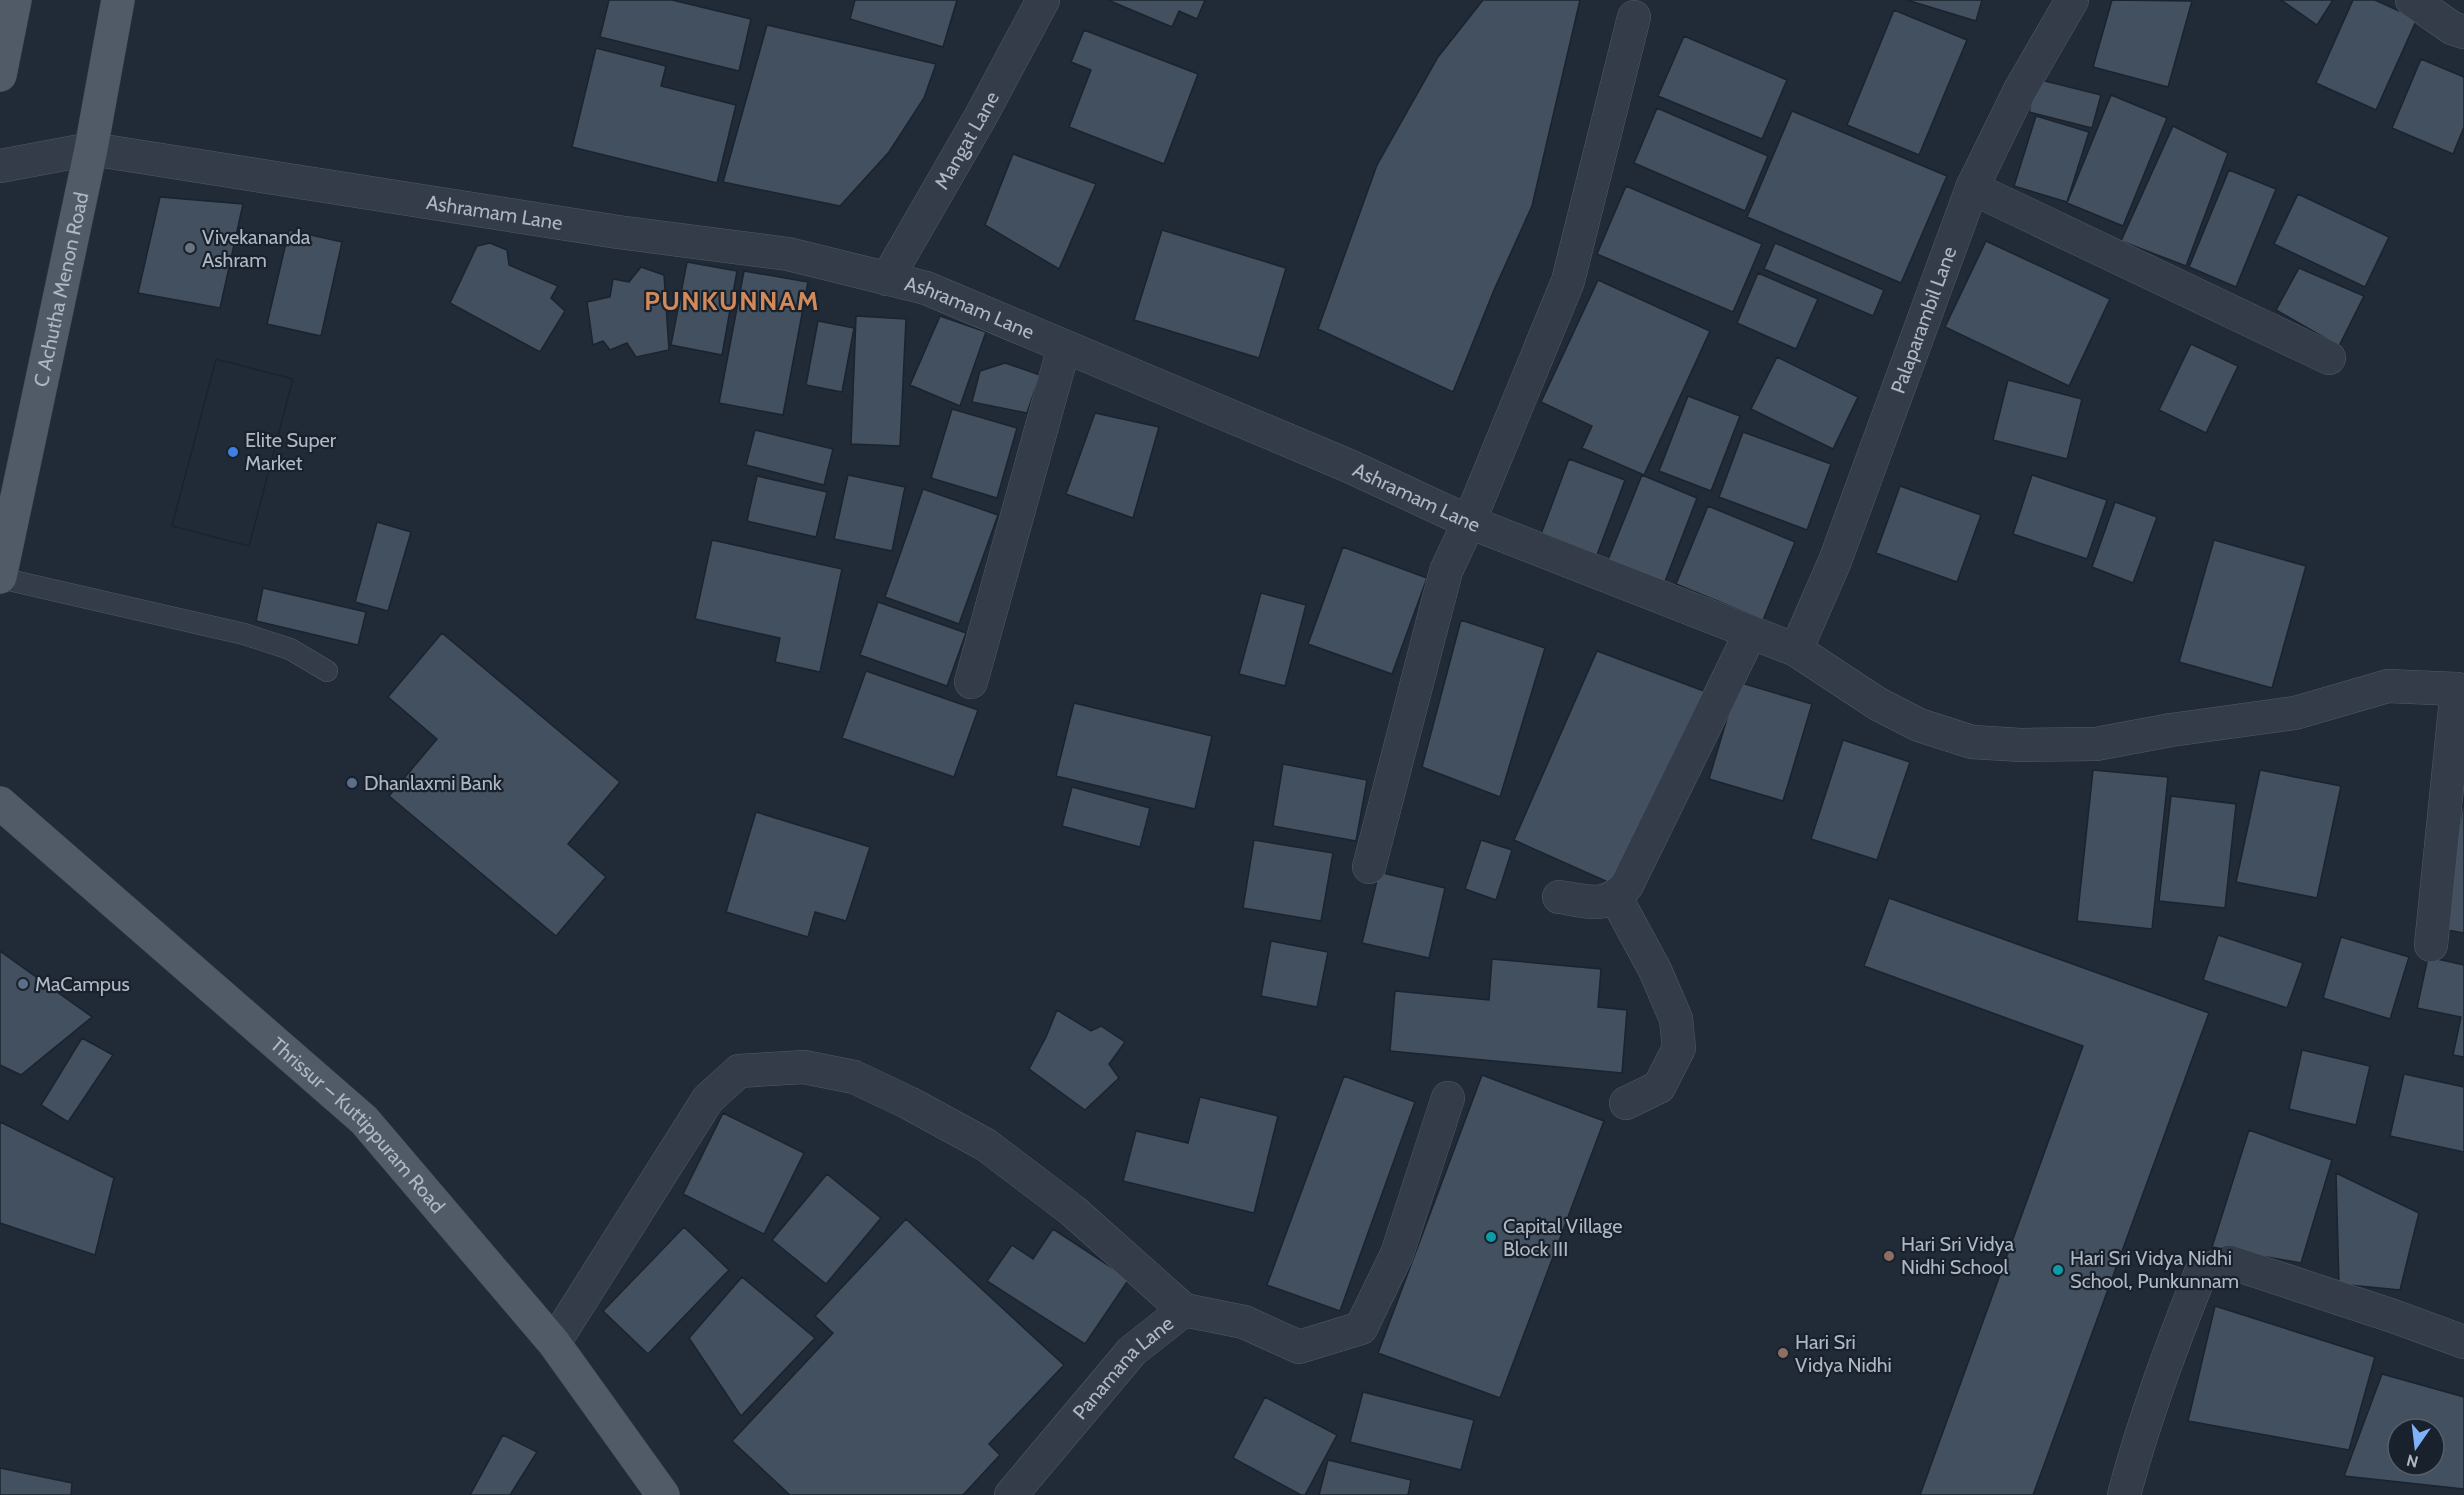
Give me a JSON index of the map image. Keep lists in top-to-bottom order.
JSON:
{
  "streets": {
    "main road": ["C Achutha Menon Road", "Thrissur – Kuttippuram Road"],
    "street": [
      "Mangat Lane",
      "Ashramam Lane",
      "Palaparambil Lane",
      "Panamana Lane"
    ]
  },
  "crossings": [
    ["Mangat Lane", "Ashramam Lane"],
    ["Ashramam Lane", "C Achutha Menon Road"],
    ["Ashramam Lane", "Palaparambil Lane"]
  ],
  "districts": ["PUNKUNNAM"],
  "places": [
    "Vivekananda Ashram",
    "Elite Super Market",
    "Dhanlaxmi Bank",
    "MaCampus",
    "Capital Village Block III",
    "Hari Sri Vidya Nidhi School",
    "Hari Sri Vidya Nidhi School, Punkunnam",
    "Hari Sri Vidya Nidhi"
  ],
  "north": "bottom"
}
